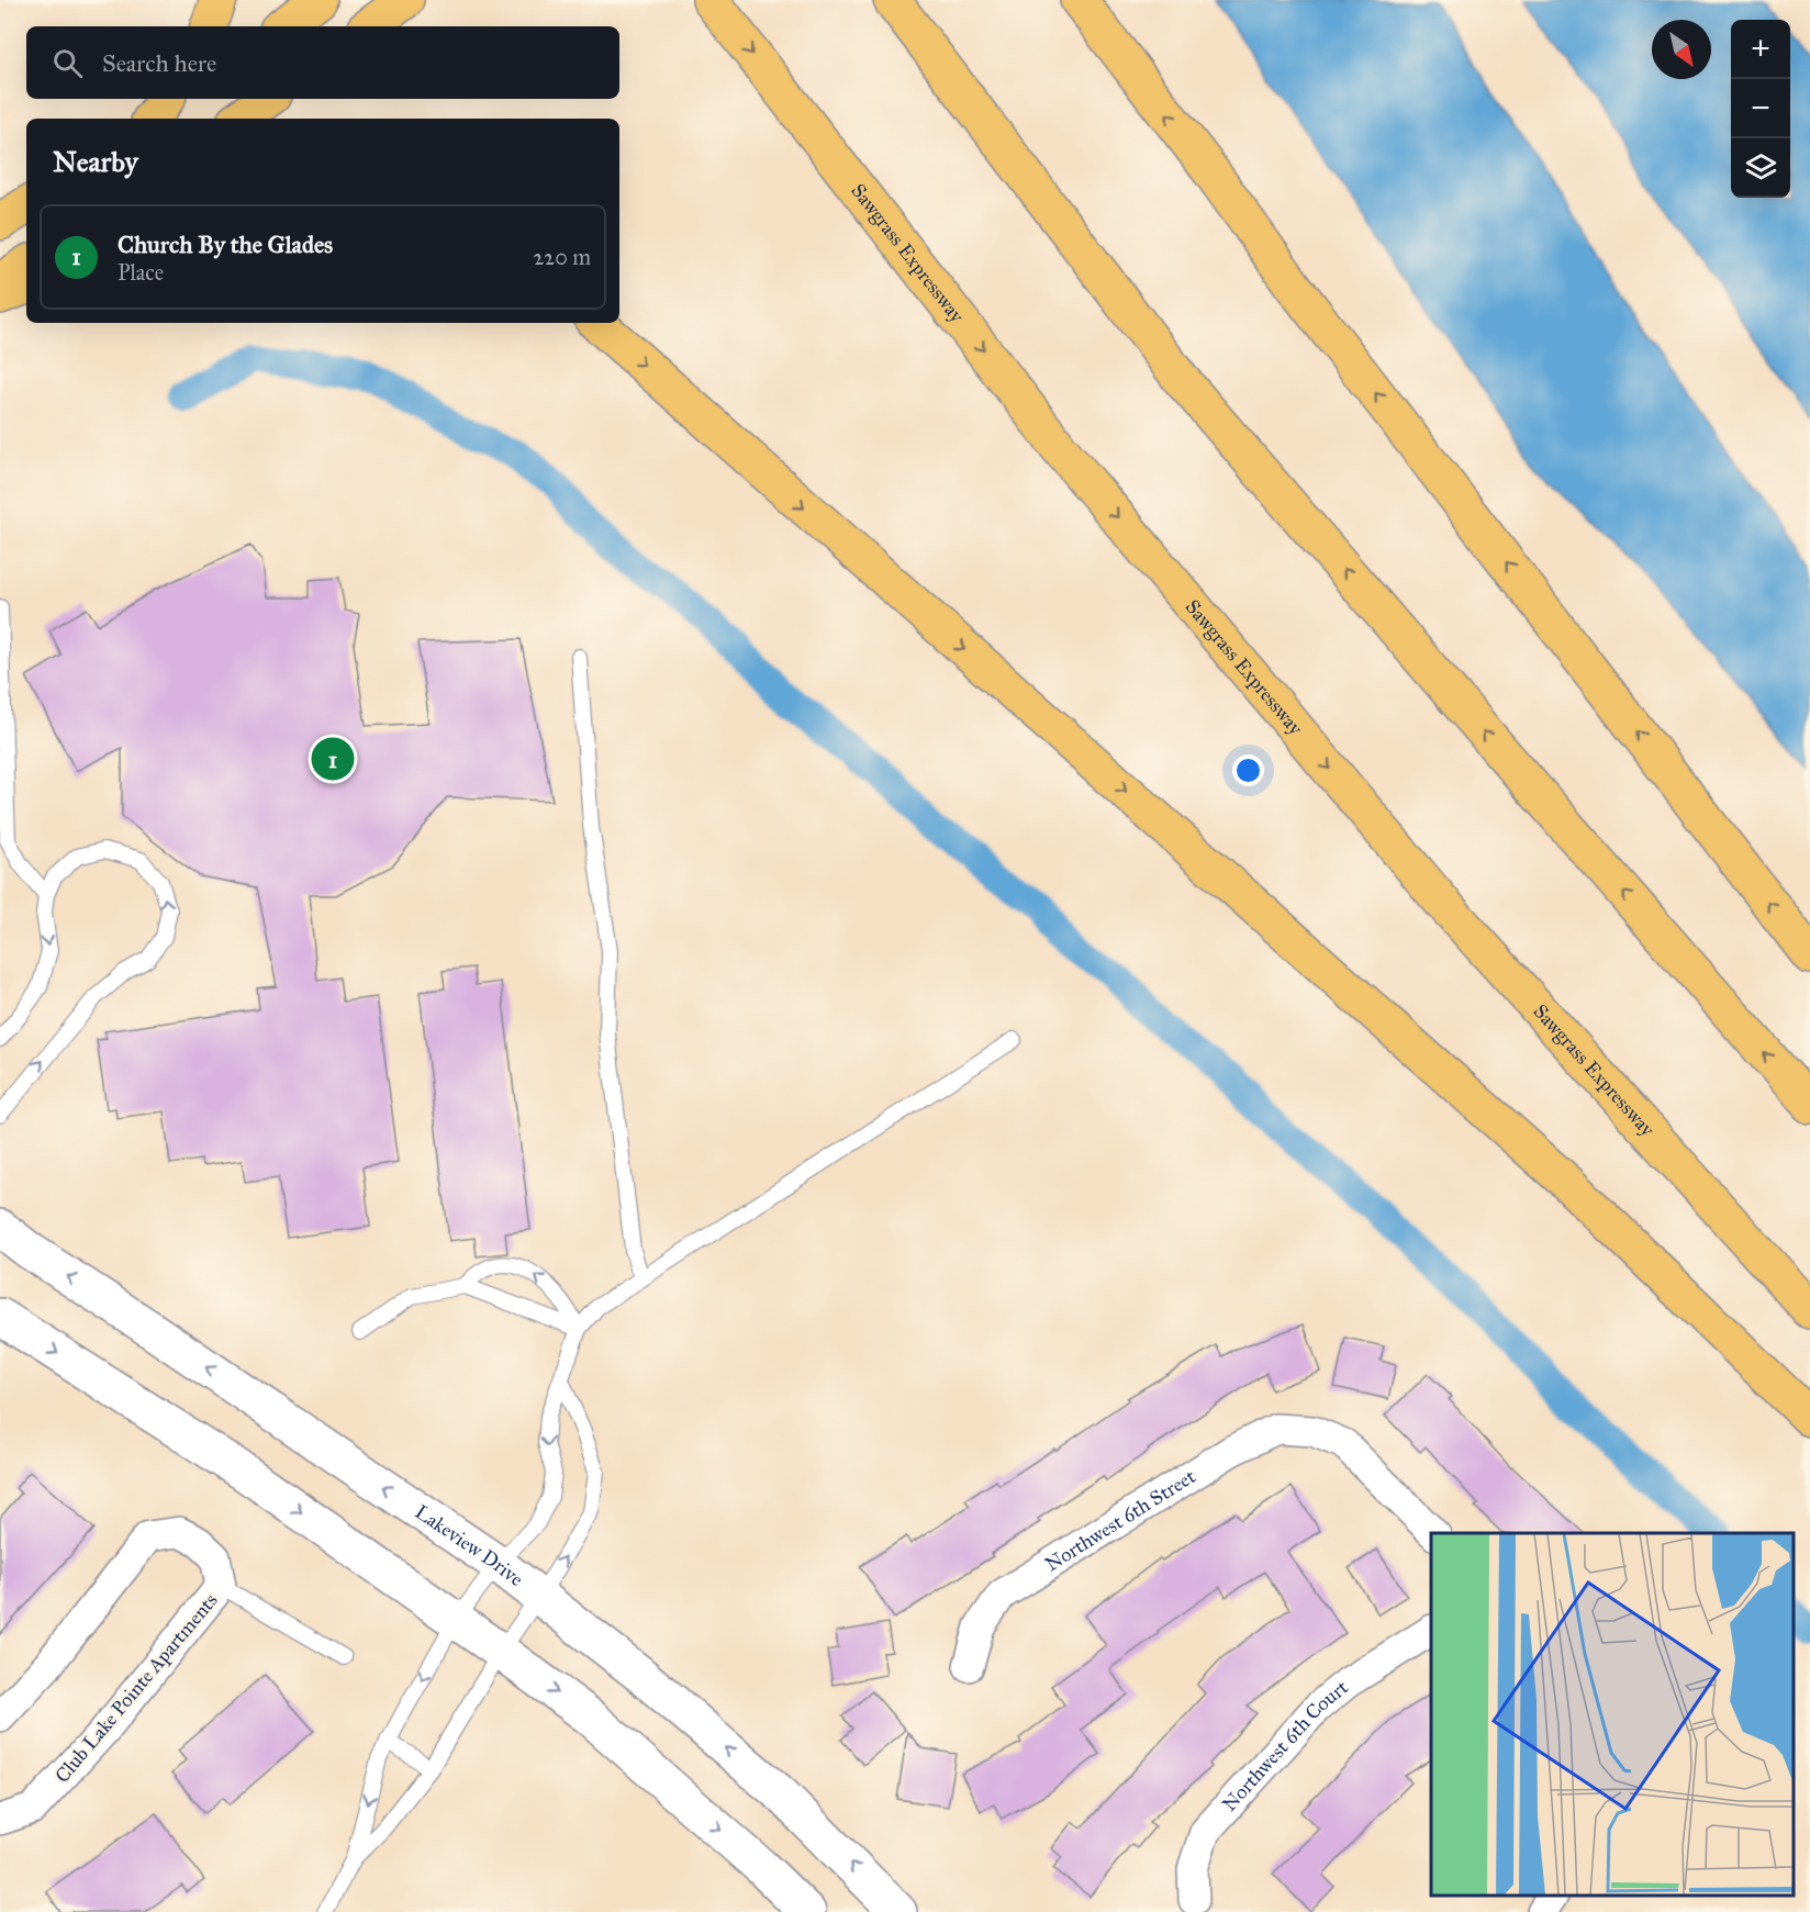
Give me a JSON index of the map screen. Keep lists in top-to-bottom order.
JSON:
{
  "streets": {
    "main road": ["Sawgrass Expressway"],
    "street": [
      "Northwest 6th Street",
      "Lakeview Drive",
      "Club Lake Pointe Apartments",
      "Northwest 6th Court"
    ]
  },
  "north": "bottom right",
  "page": {
    "map_buttons": ["+", "−"],
    "search": "Search here",
    "heading": "Nearby",
    "list": [
      {
        "mark": "1",
        "name": "Church By the Glades",
        "note": "Place",
        "value": "220 m"
      }
    ],
    "pins": "1"
  }
}
